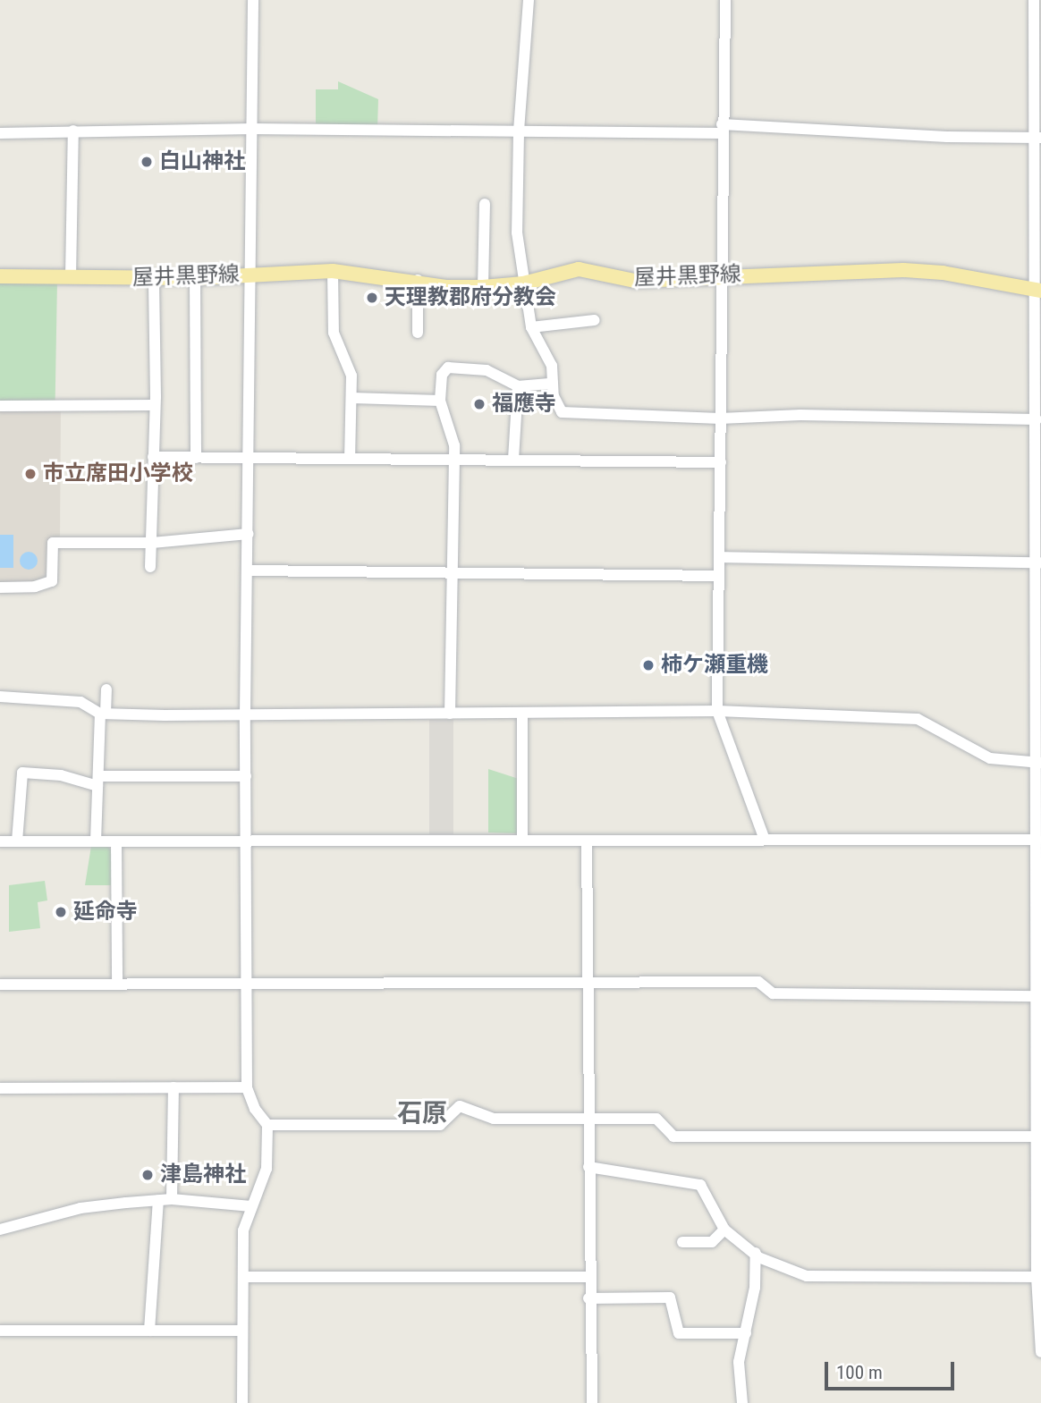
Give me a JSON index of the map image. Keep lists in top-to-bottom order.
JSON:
{
  "streets": {
    "main road": ["屋井黒野線"]
  },
  "districts": ["石原"],
  "places": [
    "白山神社",
    "天理教郡府分教会",
    "福應寺",
    "市立席田小学校",
    "柿ケ瀬重機",
    "延命寺",
    "津島神社"
  ],
  "scale_bar": "100 m"
}
